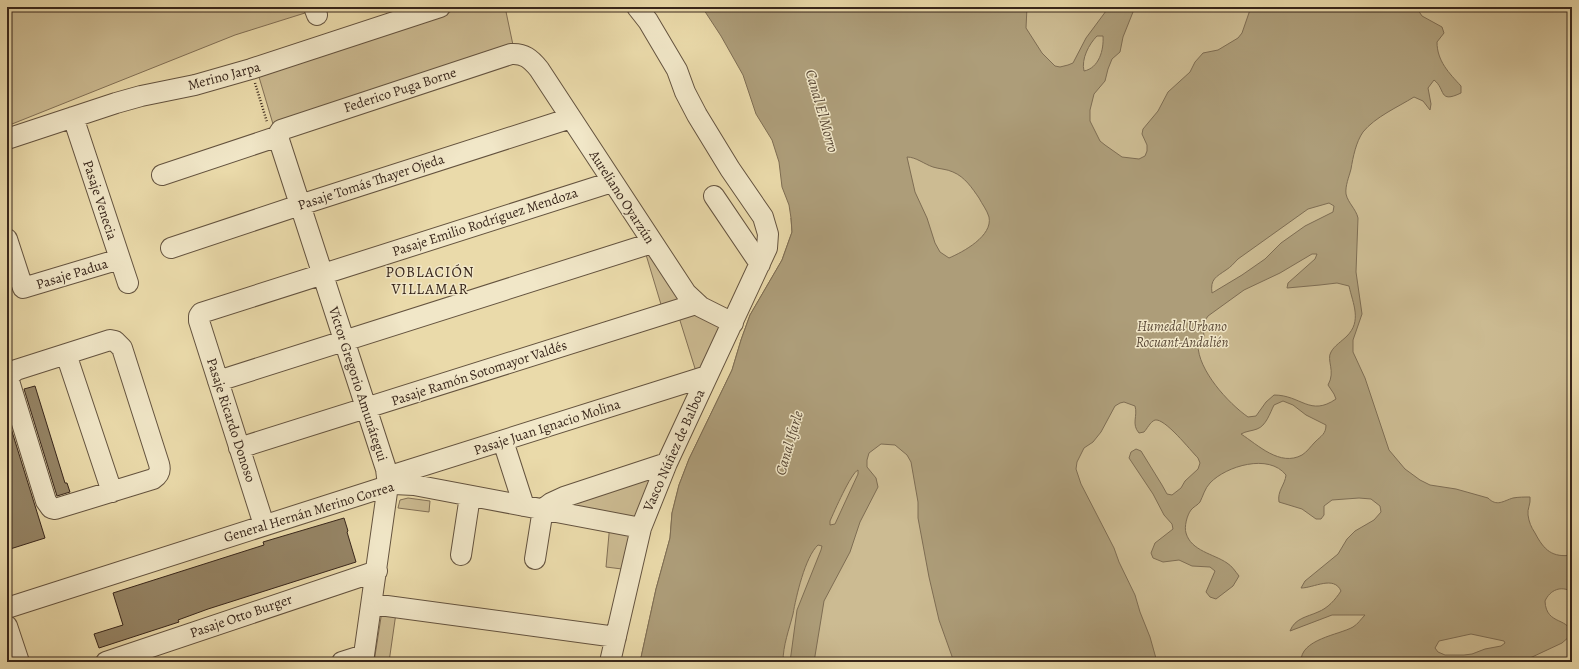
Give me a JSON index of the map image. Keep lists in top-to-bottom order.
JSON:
{
  "streets": {
    "street": [
      "Merino Jarpa",
      "Federico Puga Borne",
      "Pasaje Tomás Thayer Ojeda",
      "Aureliano Oyarzún",
      "Pasaje Venecia",
      "Pasaje Emilio Rodríguez Mendoza",
      "Pasaje Padua",
      "Pasaje Ramón Sotomayor Valdés",
      "Víctor Gregorio Amunátegui",
      "Pasaje Ricardo Donoso",
      "Pasaje Juan Ignacio Molina",
      "Vasco Núñez de Balboa",
      "General Hernán Merino Correa",
      "Pasaje Otto Burger"
    ]
  },
  "crossings": [
    ["Merino Jarpa", "Pasaje Venecia"],
    ["Federico Puga Borne", "Aureliano Oyarzún"],
    ["Federico Puga Borne", "Víctor Gregorio Amunátegui"],
    ["Pasaje Tomás Thayer Ojeda", "Aureliano Oyarzún"],
    ["Pasaje Tomás Thayer Ojeda", "Víctor Gregorio Amunátegui"],
    ["Aureliano Oyarzún", "Pasaje Emilio Rodríguez Mendoza"],
    ["Aureliano Oyarzún", "Pasaje Ramón Sotomayor Valdés"],
    ["Aureliano Oyarzún", "Vasco Núñez de Balboa"],
    ["Pasaje Venecia", "Pasaje Padua"],
    ["Pasaje Emilio Rodríguez Mendoza", "Víctor Gregorio Amunátegui"],
    ["Pasaje Emilio Rodríguez Mendoza", "Pasaje Ricardo Donoso"],
    ["Pasaje Ramón Sotomayor Valdés", "Víctor Gregorio Amunátegui"],
    ["Pasaje Ramón Sotomayor Valdés", "Pasaje Ricardo Donoso"],
    ["Víctor Gregorio Amunátegui", "Pasaje Juan Ignacio Molina"],
    ["Víctor Gregorio Amunátegui", "General Hernán Merino Correa"],
    ["Víctor Gregorio Amunátegui", "Pasaje Otto Burger"],
    ["Pasaje Ricardo Donoso", "General Hernán Merino Correa"],
    ["Pasaje Juan Ignacio Molina", "Vasco Núñez de Balboa"],
    ["Pasaje Juan Ignacio Molina", "General Hernán Merino Correa"],
    ["Vasco Núñez de Balboa", "General Hernán Merino Correa"]
  ],
  "districts": ["POBLACIÓN VILLAMAR"],
  "water": ["Canal El Morro", "Canal Ifarle"],
  "parks": ["Humedal Urbano Rocuant-Andalién"]
}
